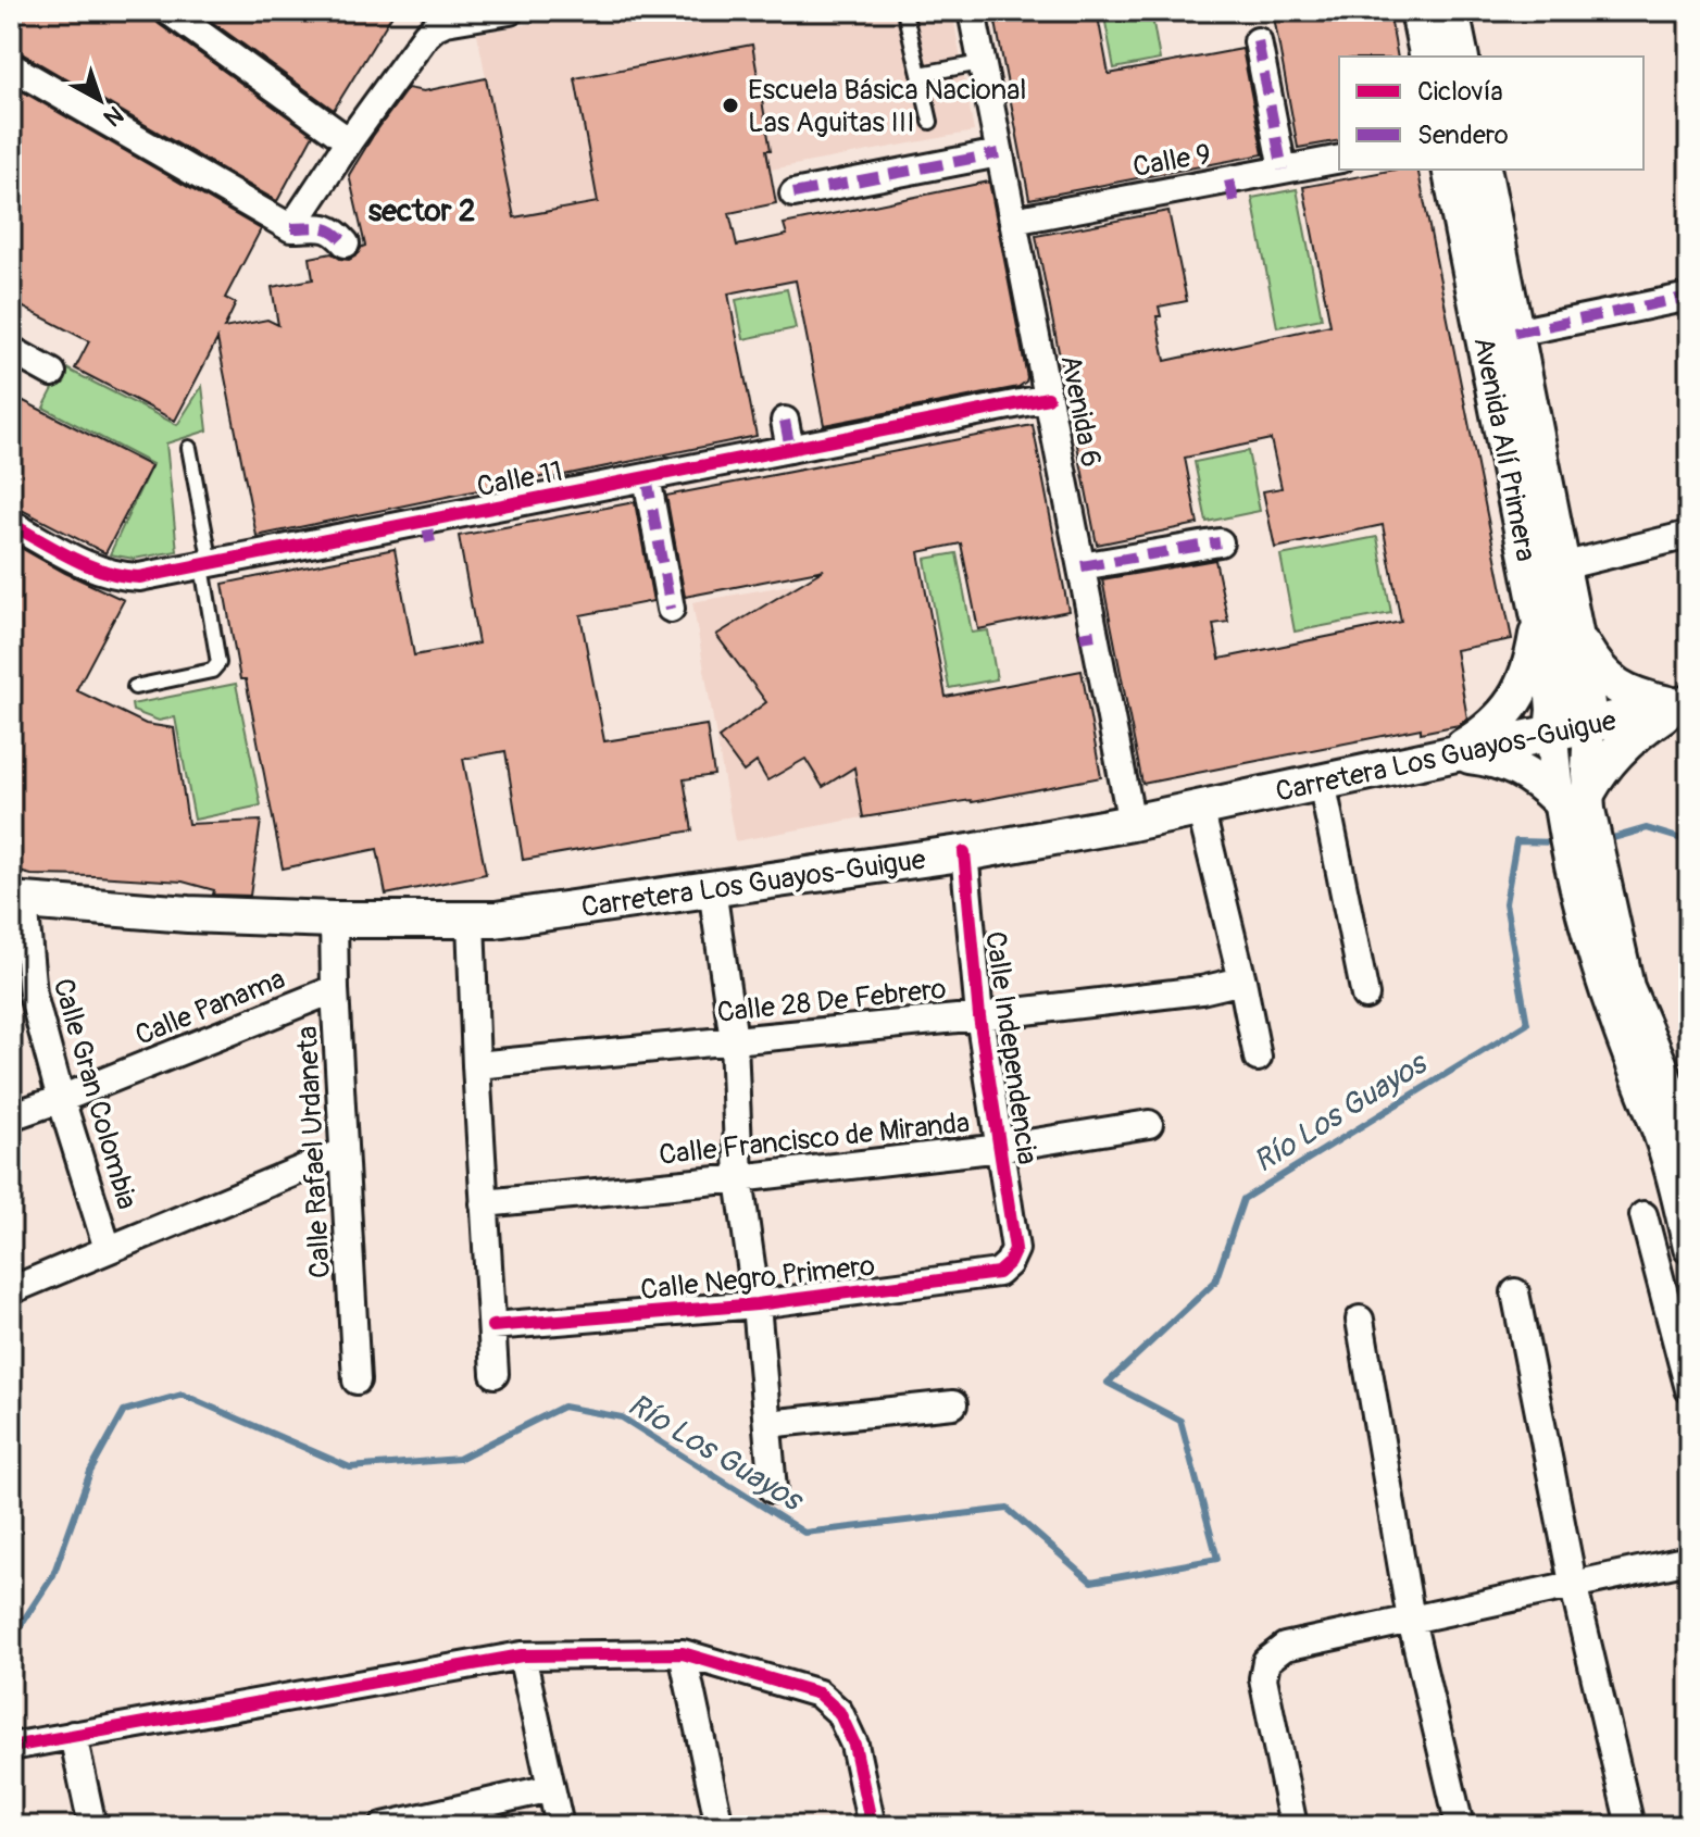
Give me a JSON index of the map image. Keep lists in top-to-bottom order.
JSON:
{
  "streets": {
    "main road": ["Avenida Alí Primera", "Carretera Los Guayos-Guigue"],
    "street": [
      "Calle 9",
      "Avenida 6",
      "Calle 11",
      "Calle 28 De Febrero",
      "Calle Panama",
      "Calle Independencia",
      "Calle Gran Colombia",
      "Calle Francisco de Miranda",
      "Calle Rafael Urdaneta",
      "Calle Negro Primero"
    ]
  },
  "crossings": [
    ["Calle 9", "Avenida 6"],
    ["Avenida 6", "Calle 11"],
    ["Avenida 6", "Carretera Los Guayos-Guigue"],
    ["Avenida Alí Primera", "Carretera Los Guayos-Guigue"],
    ["Carretera Los Guayos-Guigue", "Calle Independencia"],
    ["Carretera Los Guayos-Guigue", "Calle Gran Colombia"],
    ["Carretera Los Guayos-Guigue", "Calle Rafael Urdaneta"],
    ["Calle 28 De Febrero", "Calle Independencia"],
    ["Calle Panama", "Calle Gran Colombia"],
    ["Calle Panama", "Calle Rafael Urdaneta"],
    ["Calle Independencia", "Calle Francisco de Miranda"],
    ["Calle Independencia", "Calle Negro Primero"]
  ],
  "districts": ["sector 2"],
  "water": ["Río Los Guayos"],
  "places": ["Escuela Básica Nacional Las Aguitas III"],
  "legend": ["Ciclovía", "Sendero"],
  "north": "bottom right"
}
